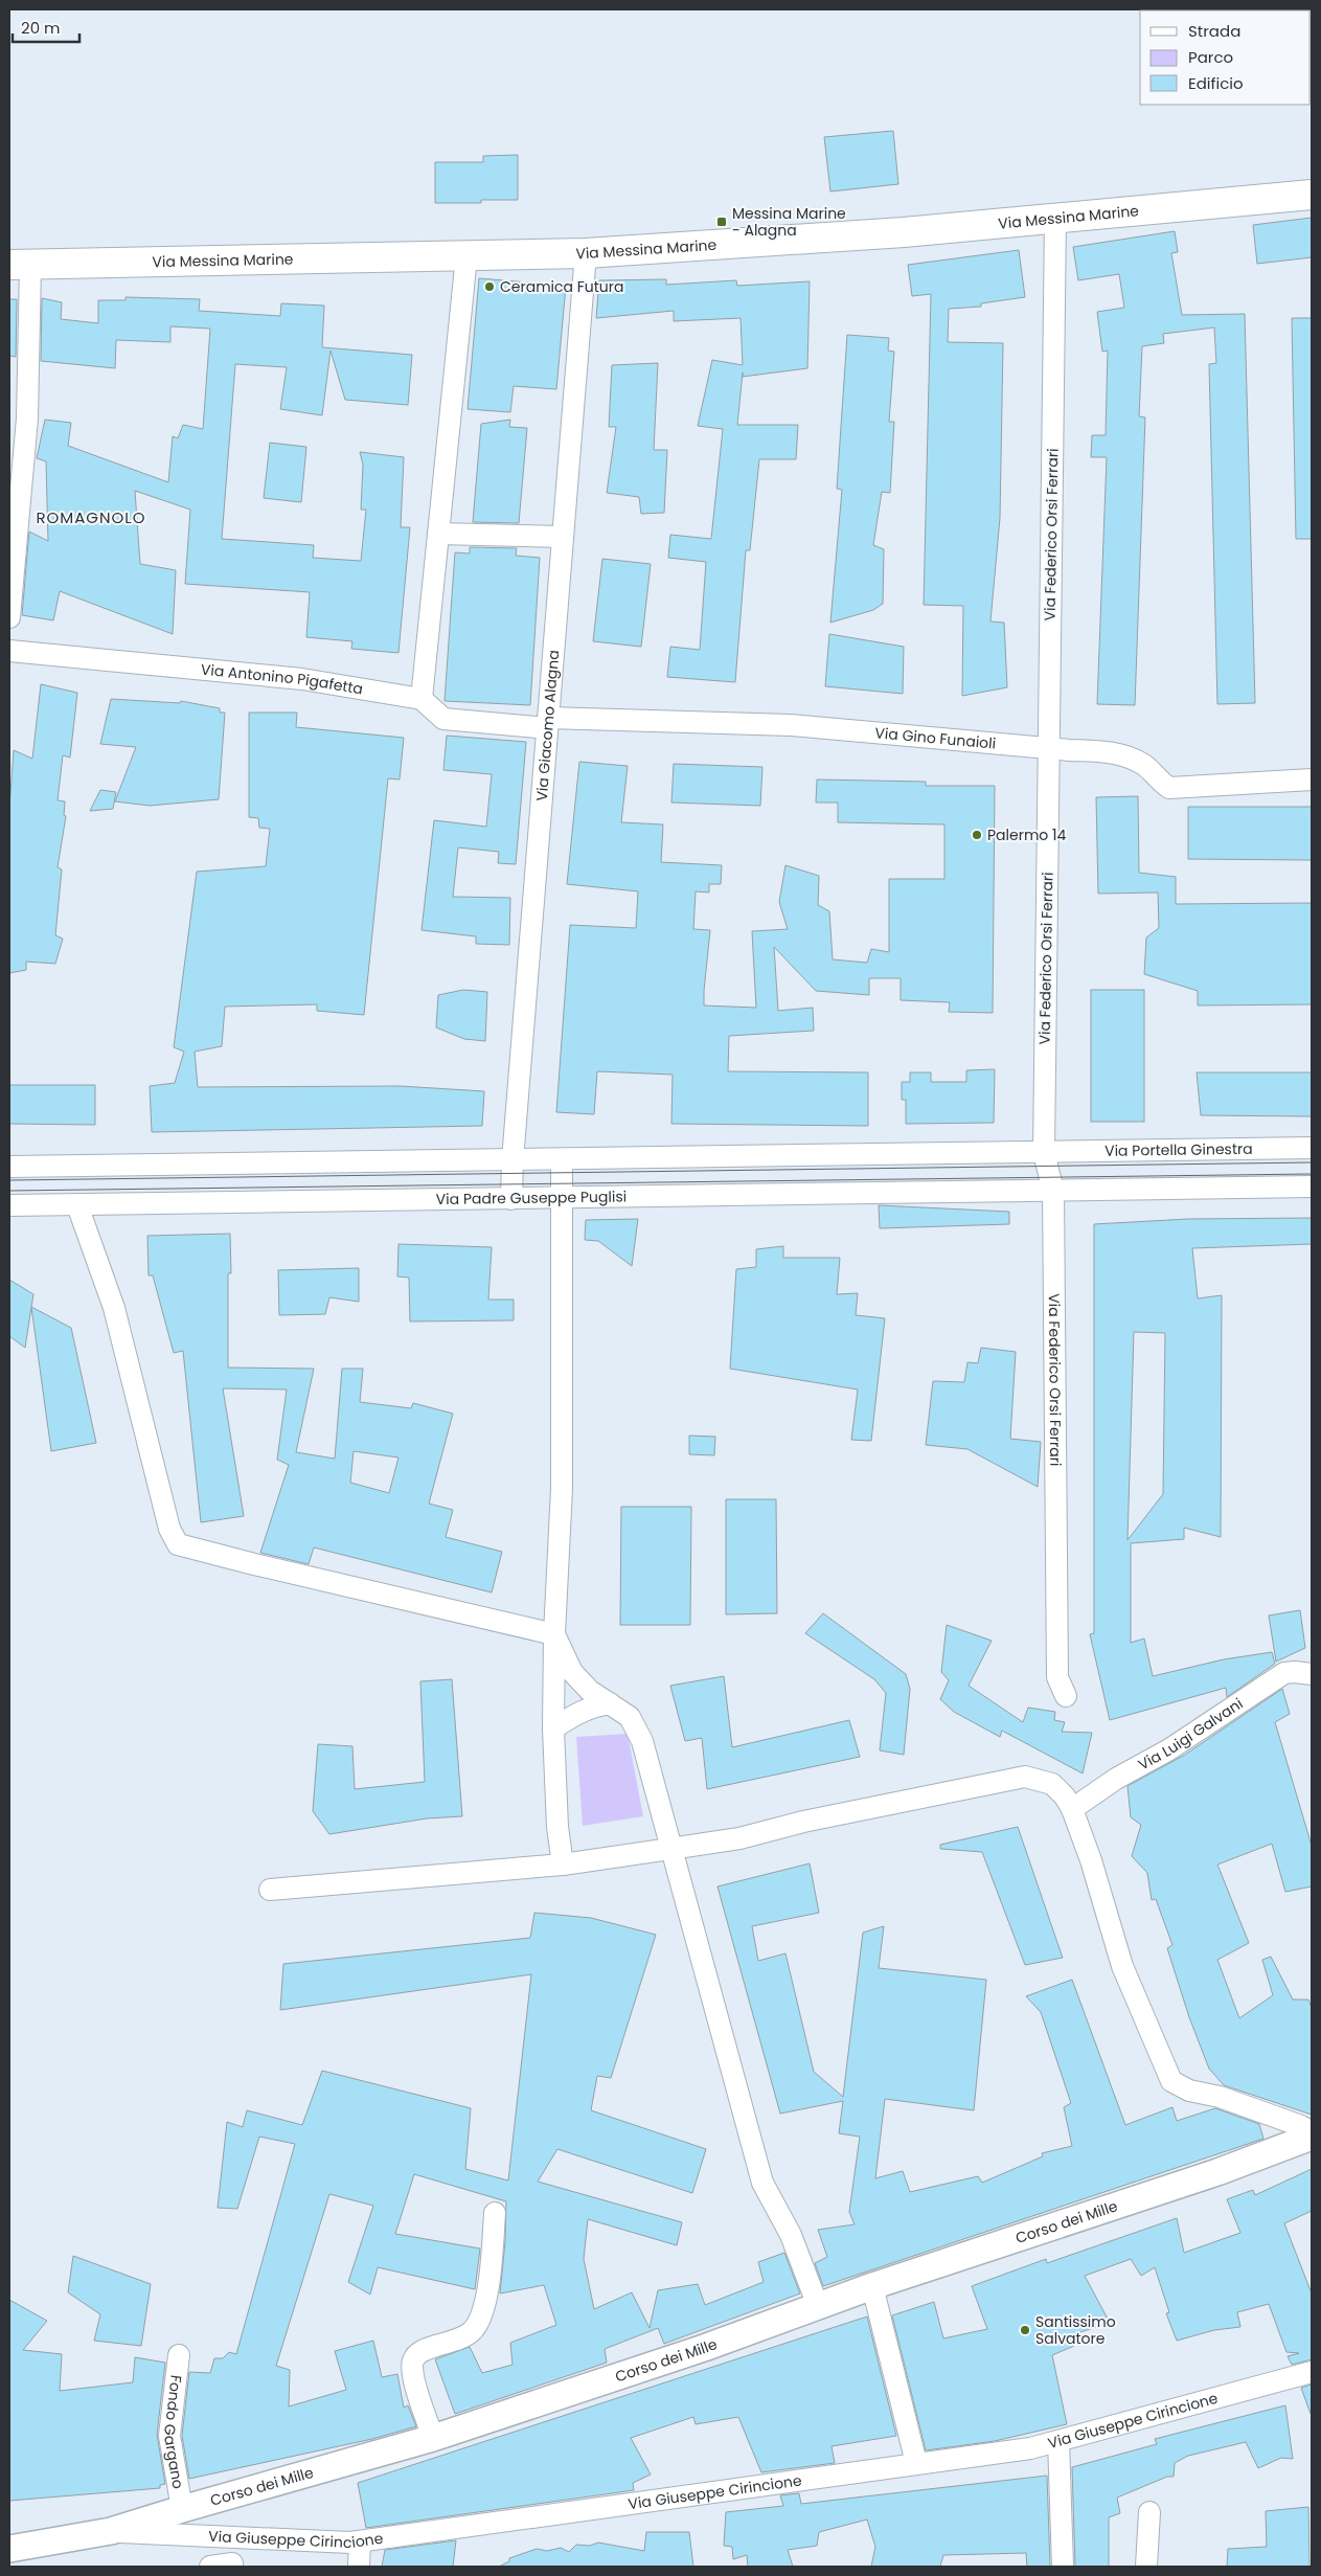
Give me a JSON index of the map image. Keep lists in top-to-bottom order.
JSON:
{
  "streets": {
    "main road": ["Via Messina Marine"],
    "street": [
      "Via Federico Orsi Ferrari",
      "Via Antonino Pigafetta",
      "Via Giacomo Alagna",
      "Via Gino Funaioli",
      "Via Portella Ginestra",
      "Via Padre Guseppe Puglisi",
      "Via Luigi Galvani",
      "Corso dei Mille",
      "Via Giuseppe Cirincione",
      "Fondo Gargano"
    ]
  },
  "crossings": [
    ["Via Messina Marine", "Via Federico Orsi Ferrari"],
    ["Via Messina Marine", "Via Giacomo Alagna"],
    ["Via Federico Orsi Ferrari", "Via Gino Funaioli"],
    ["Via Federico Orsi Ferrari", "Via Portella Ginestra"],
    ["Via Federico Orsi Ferrari", "Via Padre Guseppe Puglisi"],
    ["Via Giacomo Alagna", "Via Gino Funaioli"],
    ["Via Giacomo Alagna", "Via Padre Guseppe Puglisi"],
    ["Corso dei Mille", "Via Giuseppe Cirincione"],
    ["Corso dei Mille", "Fondo Gargano"]
  ],
  "districts": ["ROMAGNOLO"],
  "places": {
    "transit": ["Messina Marine - Alagna"],
    "other": ["Ceramica Futura", "Palermo 14", "Santissimo Salvatore"]
  },
  "legend": ["Strada", "Parco", "Edificio"],
  "scale_bar": "20 m"
}
